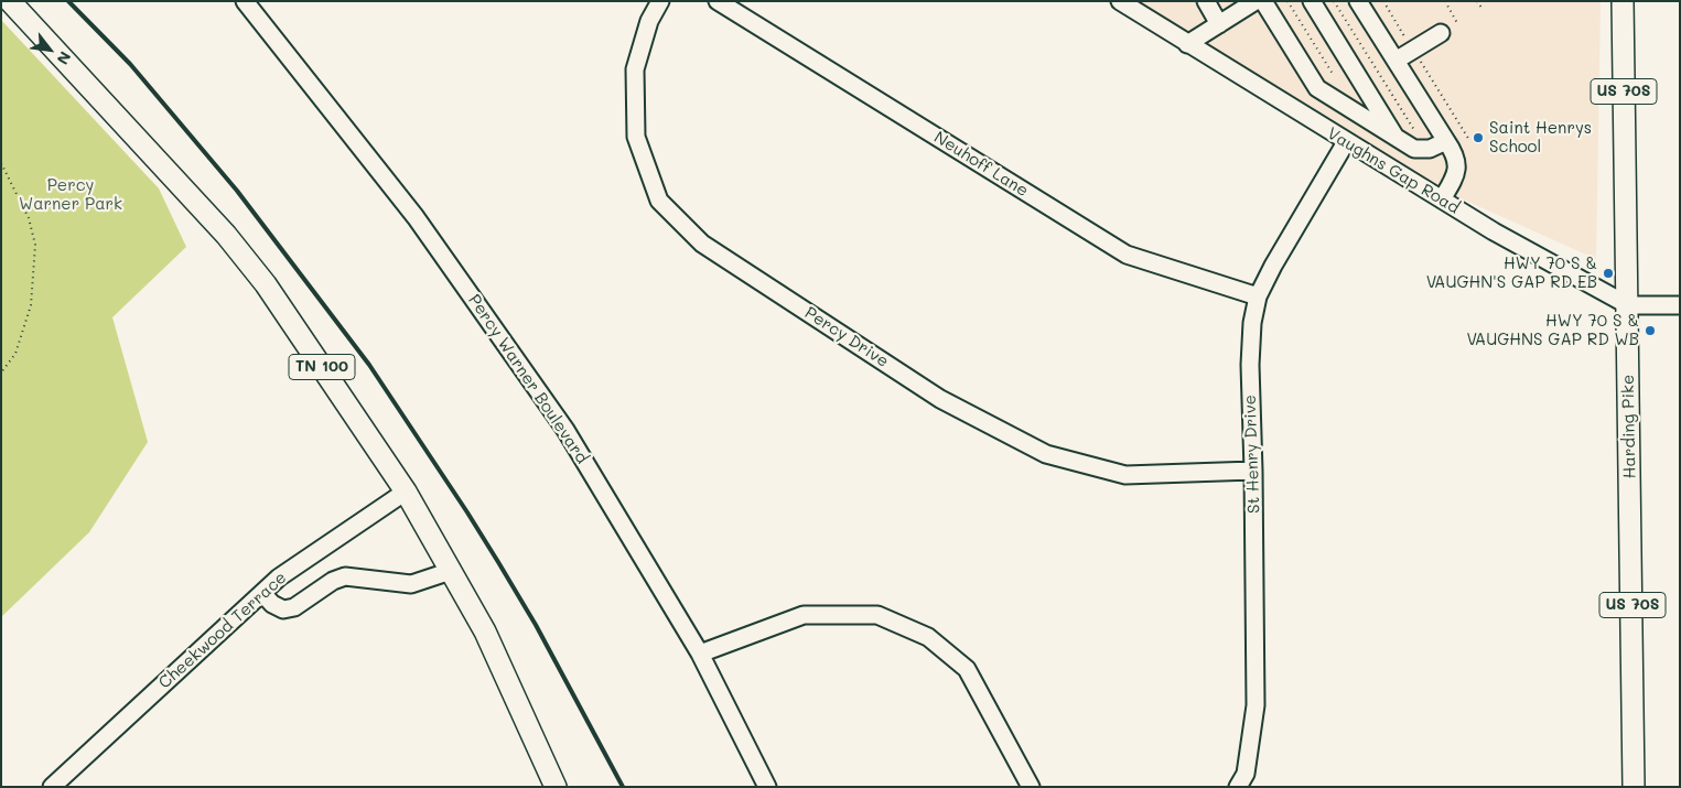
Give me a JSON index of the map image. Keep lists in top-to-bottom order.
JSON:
{
  "streets": {
    "main road": ["US 70S", "TN 100", "Harding Pike"],
    "street": [
      "Neuhoff Lane",
      "Vaughns Gap Road",
      "Percy Drive",
      "Percy Warner Boulevard",
      "St Henry Drive",
      "Cheekwood Terrace"
    ]
  },
  "crossings": [
    ["Neuhoff Lane", "St Henry Drive"],
    ["Vaughns Gap Road", "Harding Pike"],
    ["Vaughns Gap Road", "St Henry Drive"],
    ["Percy Drive", "St Henry Drive"],
    ["TN 100", "Cheekwood Terrace"]
  ],
  "parks": ["Percy Warner Park"],
  "places": ["Saint Henrys School", "HWY 70 S & VAUGHN'S GAP RD EB", "HWY 70 S & VAUGHNS GAP RD WB"],
  "north": "bottom right"
}
